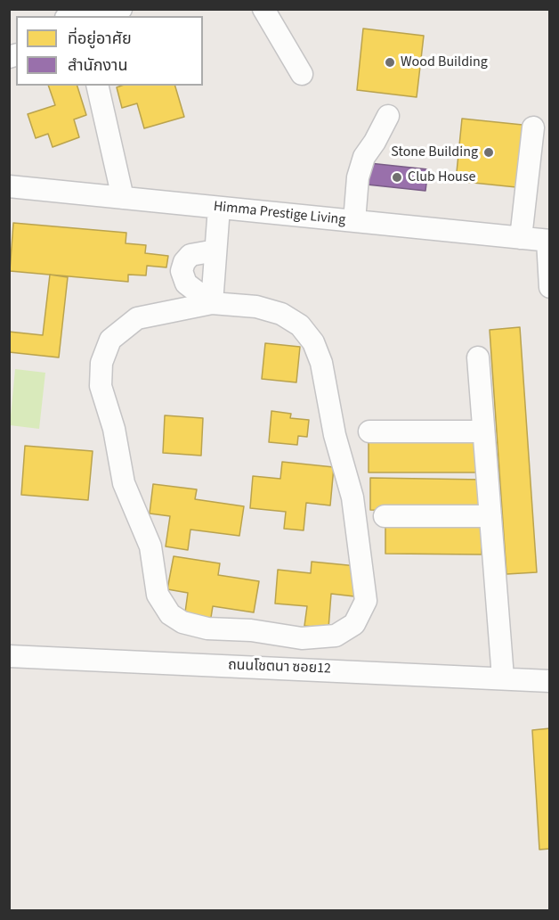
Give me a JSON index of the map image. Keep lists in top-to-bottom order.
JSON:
{
  "streets": {
    "street": ["Himma Prestige Living", "ถนนโชตนา ซอย12"]
  },
  "places": ["Wood Building", "Stone Building", "Club House"],
  "legend": ["ที่อยู่อาศัย", "สำนักงาน"]
}
